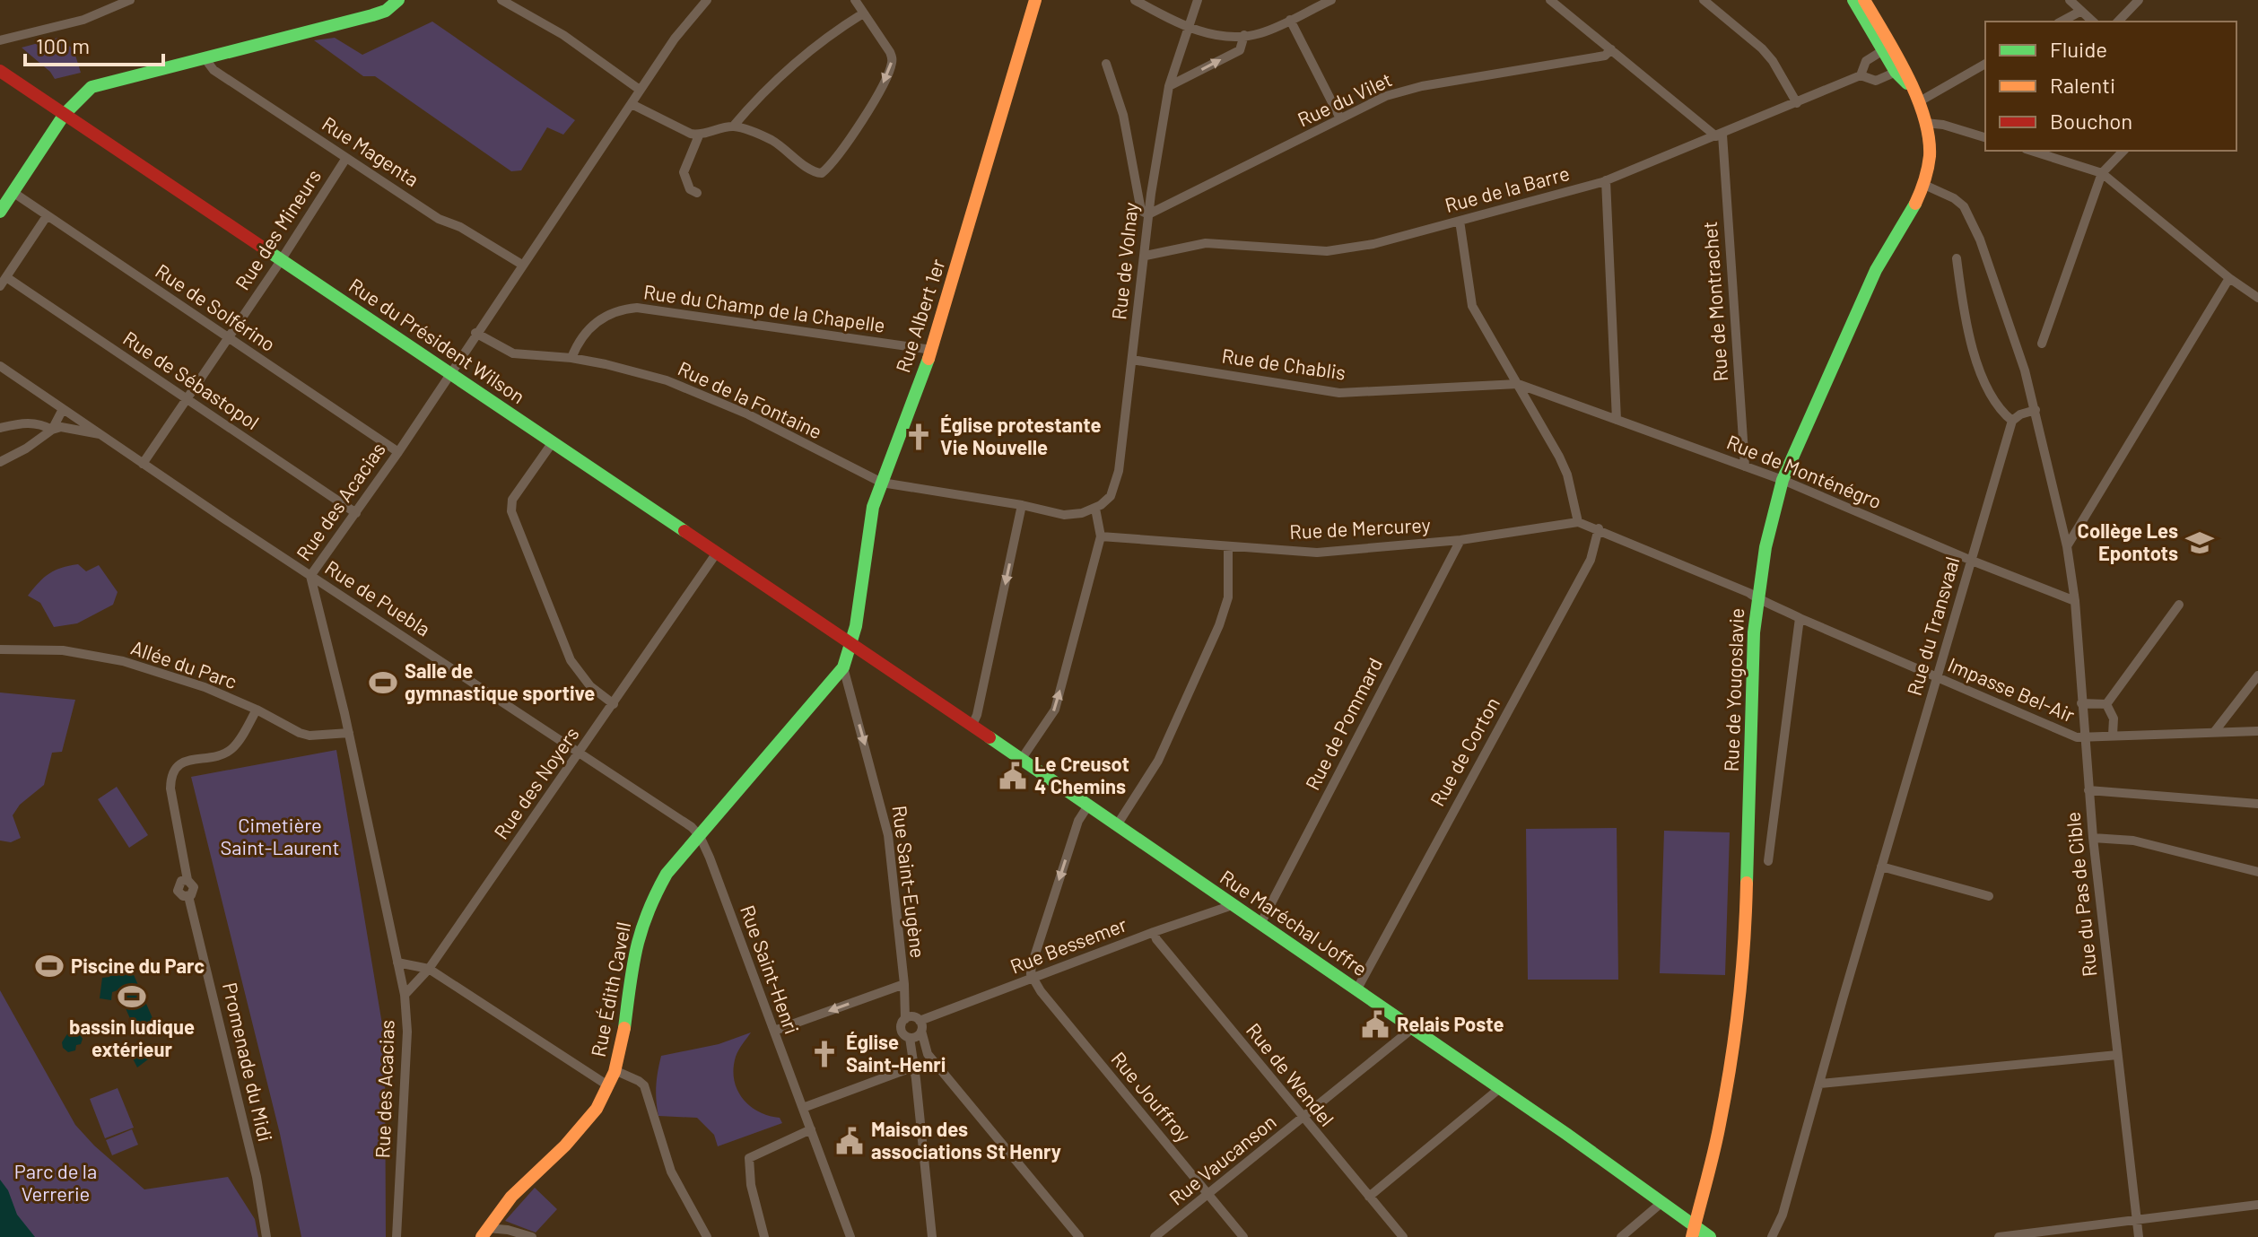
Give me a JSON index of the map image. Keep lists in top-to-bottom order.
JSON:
{
  "streets": {
    "main road": [
      "Rue Albert 1er",
      "Rue du Président Wilson",
      "Rue de Yougoslavie",
      "Rue Maréchal Joffre",
      "Rue Édith Cavell"
    ],
    "street": [
      "Rue du Vilet",
      "Rue Magenta",
      "Rue de la Barre",
      "Rue des Mineurs",
      "Rue de Volnay",
      "Rue de Montrachet",
      "Rue de Solférino",
      "Rue du Champ de la Chapelle",
      "Rue de Chablis",
      "Rue de Sébastopol",
      "Rue de la Fontaine",
      "Rue de Monténégro",
      "Rue des Acacias",
      "Rue de Mercurey",
      "Rue de Puebla",
      "Rue du Transvaal",
      "Allée du Parc",
      "Impasse Bel-Air",
      "Rue de Pommard",
      "Rue de Corton",
      "Rue des Noyers",
      "Rue Saint-Eugène",
      "Rue du Pas de Cible",
      "Rue Bessemer",
      "Rue Saint-Henri",
      "Promenade du Midi",
      "Rue de Wendel",
      "Rue Jouffroy",
      "Rue Vaucanson"
    ]
  },
  "crossings": [
    ["Rue du Vilet", "Rue de Volnay"],
    ["Rue Magenta", "Rue des Mineurs"],
    ["Rue Magenta", "Rue des Acacias"],
    ["Rue de la Barre", "Rue de Volnay"],
    ["Rue de la Barre", "Rue de Montrachet"],
    ["Rue de la Barre", "Rue de Yougoslavie"],
    ["Rue des Mineurs", "Rue de Solférino"],
    ["Rue des Mineurs", "Rue du Président Wilson"],
    ["Rue des Mineurs", "Rue de Sébastopol"],
    ["Rue des Mineurs", "Rue de Puebla"],
    ["Rue de Volnay", "Rue de Chablis"],
    ["Rue de Volnay", "Rue de la Fontaine"],
    ["Rue de Montrachet", "Rue de Monténégro"],
    ["Rue de Solférino", "Rue des Acacias"],
    ["Rue du Champ de la Chapelle", "Rue Albert 1er"],
    ["Rue du Champ de la Chapelle", "Rue de la Fontaine"],
    ["Rue Albert 1er", "Rue du Président Wilson"],
    ["Rue Albert 1er", "Rue de la Fontaine"],
    ["Rue Albert 1er", "Rue Maréchal Joffre"],
    ["Rue Albert 1er", "Rue Édith Cavell"],
    ["Rue du Président Wilson", "Rue des Acacias"],
    ["Rue du Président Wilson", "Rue des Noyers"],
    ["Rue du Président Wilson", "Rue Maréchal Joffre"],
    ["Rue du Président Wilson", "Rue Édith Cavell"],
    ["Rue de Chablis", "Rue de Monténégro"],
    ["Rue de Sébastopol", "Rue des Acacias"],
    ["Rue de la Fontaine", "Rue des Acacias"],
    ["Rue de Monténégro", "Rue du Transvaal"],
    ["Rue de Monténégro", "Rue de Yougoslavie"],
    ["Rue de Monténégro", "Rue du Pas de Cible"],
    ["Rue des Acacias", "Rue de Puebla"],
    ["Rue des Acacias", "Allée du Parc"],
    ["Rue des Acacias", "Rue des Noyers"],
    ["Rue de Mercurey", "Impasse Bel-Air"],
    ["Rue de Mercurey", "Rue de Pommard"],
    ["Rue de Puebla", "Rue des Noyers"],
    ["Rue de Puebla", "Rue Saint-Henri"],
    ["Rue de Puebla", "Rue Édith Cavell"],
    ["Rue du Transvaal", "Impasse Bel-Air"],
    ["Allée du Parc", "Promenade du Midi"],
    ["Rue de Yougoslavie", "Impasse Bel-Air"],
    ["Rue de Yougoslavie", "Rue du Pas de Cible"],
    ["Rue de Yougoslavie", "Rue Maréchal Joffre"],
    ["Impasse Bel-Air", "Rue de Corton"],
    ["Impasse Bel-Air", "Rue du Pas de Cible"],
    ["Rue de Pommard", "Rue Maréchal Joffre"],
    ["Rue de Corton", "Rue Maréchal Joffre"],
    ["Rue Saint-Eugène", "Rue Bessemer"],
    ["Rue Saint-Eugène", "Rue Édith Cavell"],
    ["Rue Maréchal Joffre", "Rue Bessemer"],
    ["Rue Maréchal Joffre", "Rue Édith Cavell"],
    ["Rue Maréchal Joffre", "Rue Vaucanson"],
    ["Rue Bessemer", "Rue de Wendel"],
    ["Rue Bessemer", "Rue Jouffroy"],
    ["Rue Saint-Henri", "Rue Édith Cavell"],
    ["Rue de Wendel", "Rue Vaucanson"],
    ["Rue Jouffroy", "Rue Vaucanson"]
  ],
  "one_way": ["Rue Saint-Eugène"],
  "parks": ["Cimetière Saint-Laurent", "Parc de la Verrerie"],
  "places": {
    "church": ["Église protestante Vie Nouvelle", "Église Saint-Henri"],
    "school or university": ["Collège Les Epontots"],
    "sports": ["Salle de gymnastique sportive", "Piscine du Parc", "bassin ludique extérieur"],
    "public building": ["Le Creusot 4 Chemins", "Relais Poste", "Maison des associations St Henry"]
  },
  "legend": ["Fluide", "Ralenti", "Bouchon"],
  "scale_bar": "100 m"
}
